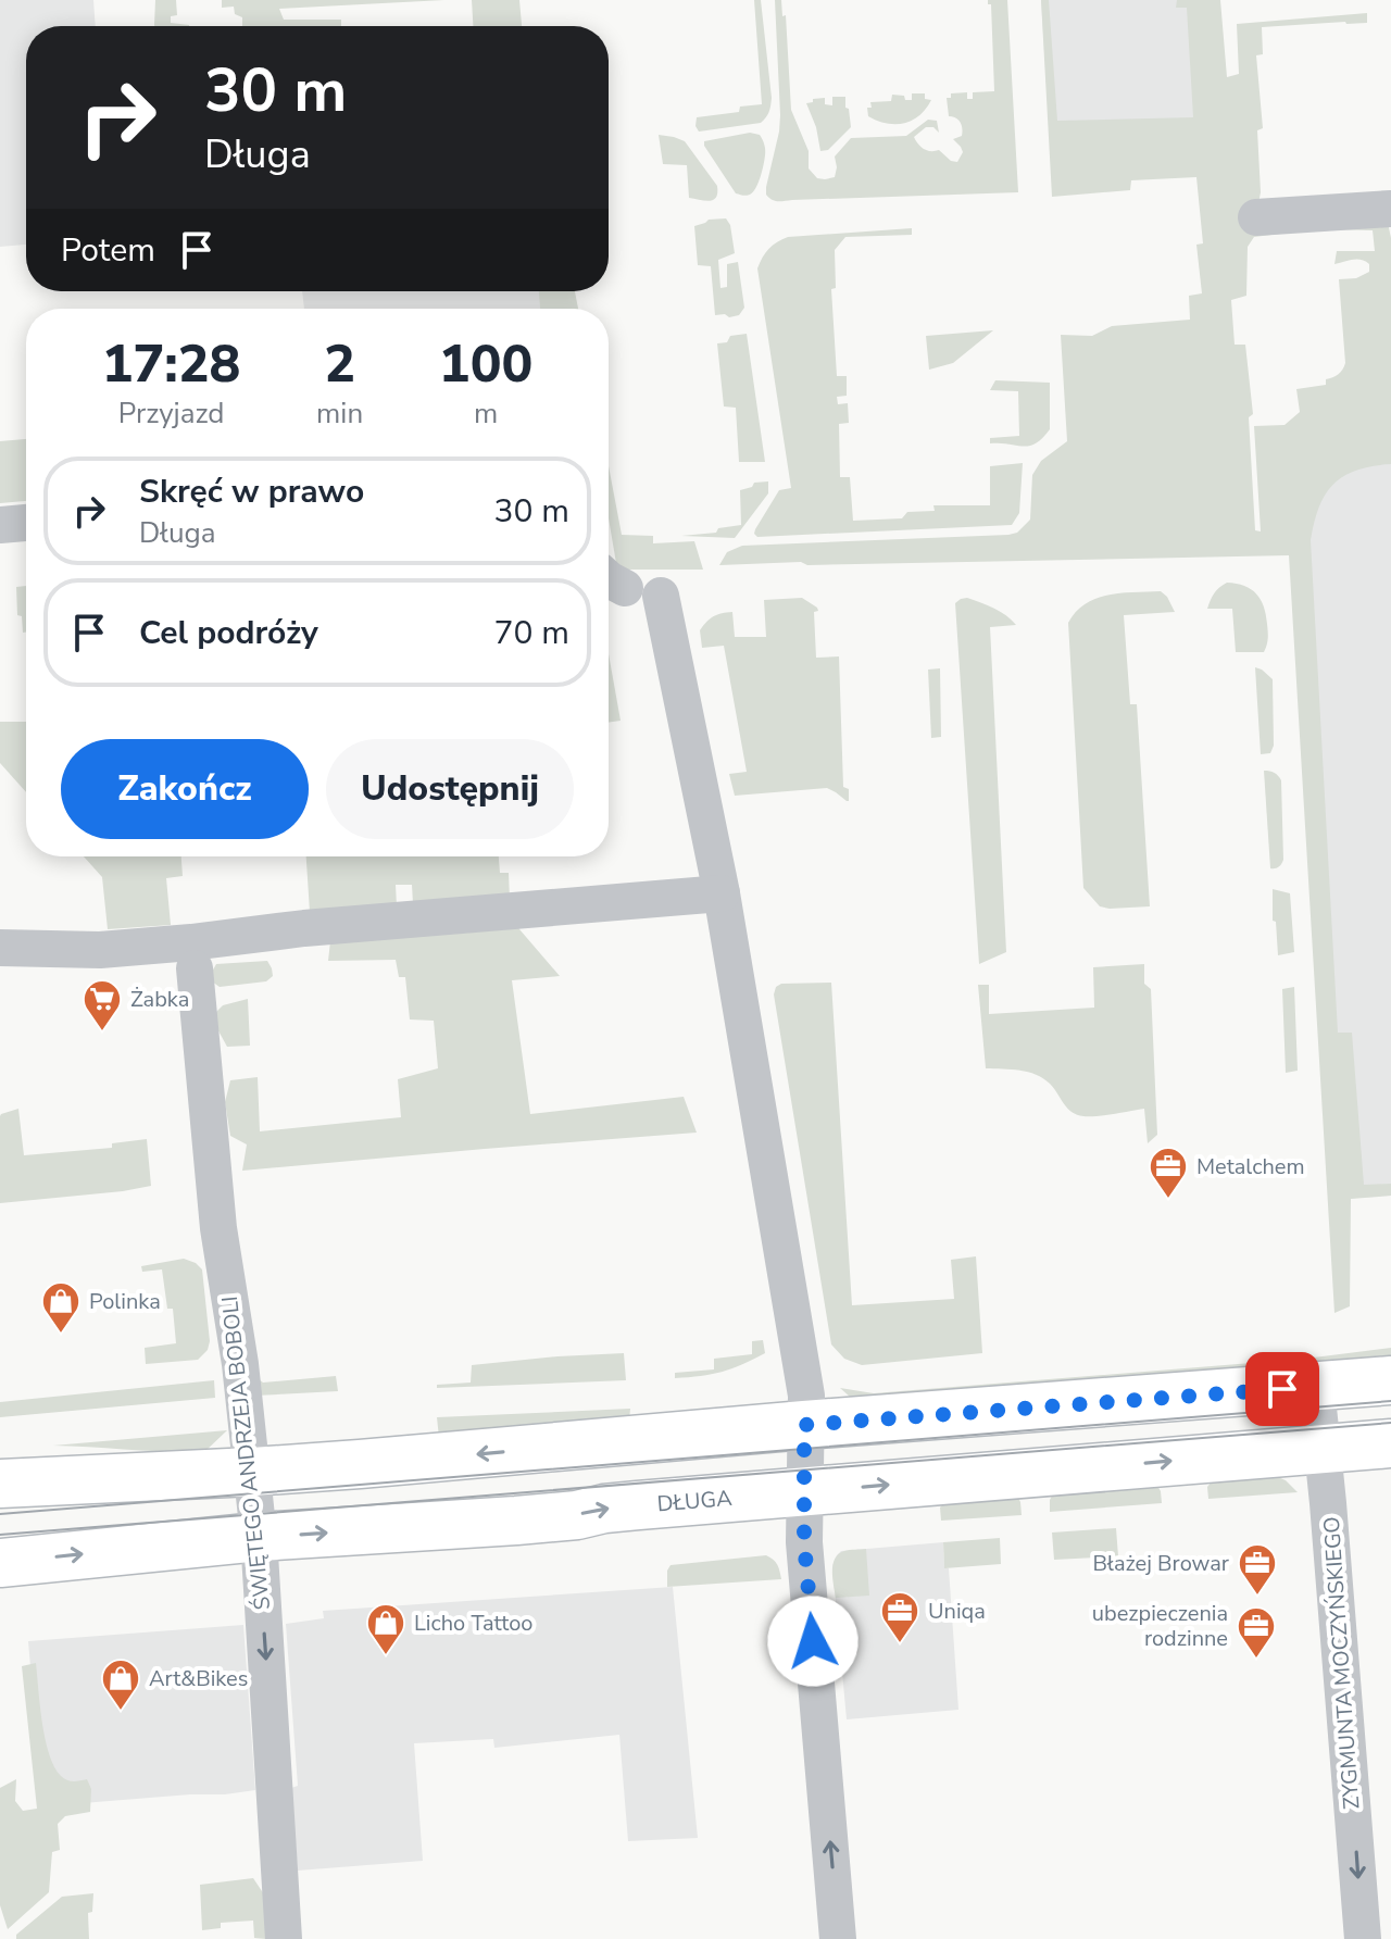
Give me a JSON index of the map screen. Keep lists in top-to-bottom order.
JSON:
{
  "streets": {
    "street": ["ŚWIĘTEGO ANDRZEJA BOBOLI", "DŁUGA", "ZYGMUNTA MOCZYŃSKIEGO"]
  },
  "crossings": [
    ["ŚWIĘTEGO ANDRZEJA BOBOLI", "DŁUGA"],
    ["DŁUGA", "ZYGMUNTA MOCZYŃSKIEGO"]
  ],
  "one_way": ["ŚWIĘTEGO ANDRZEJA BOBOLI", "ZYGMUNTA MOCZYŃSKIEGO"],
  "places": {
    "supermarket": ["Żabka"],
    "office": [
      "Metalchem",
      "Błażej Browar",
      "Uniqa",
      "ubezpieczenia rodzinne"
    ],
    "shop": ["Polinka", "Licho Tattoo", "Art&Bikes"]
  },
  "page": {
    "turn": ["30 m", "Długa"],
    "then": "Potem",
    "eta": [
      "17:28",
      "Przyjazd",
      "2",
      "min",
      "100",
      "m"
    ],
    "list": [
      {
        "name": "Skręć w prawo",
        "note": "Długa",
        "value": "30 m"
      },
      {
        "name": "Cel podróży",
        "value": "70 m"
      }
    ],
    "buttons": ["Zakończ", "Udostępnij"]
  }
}
